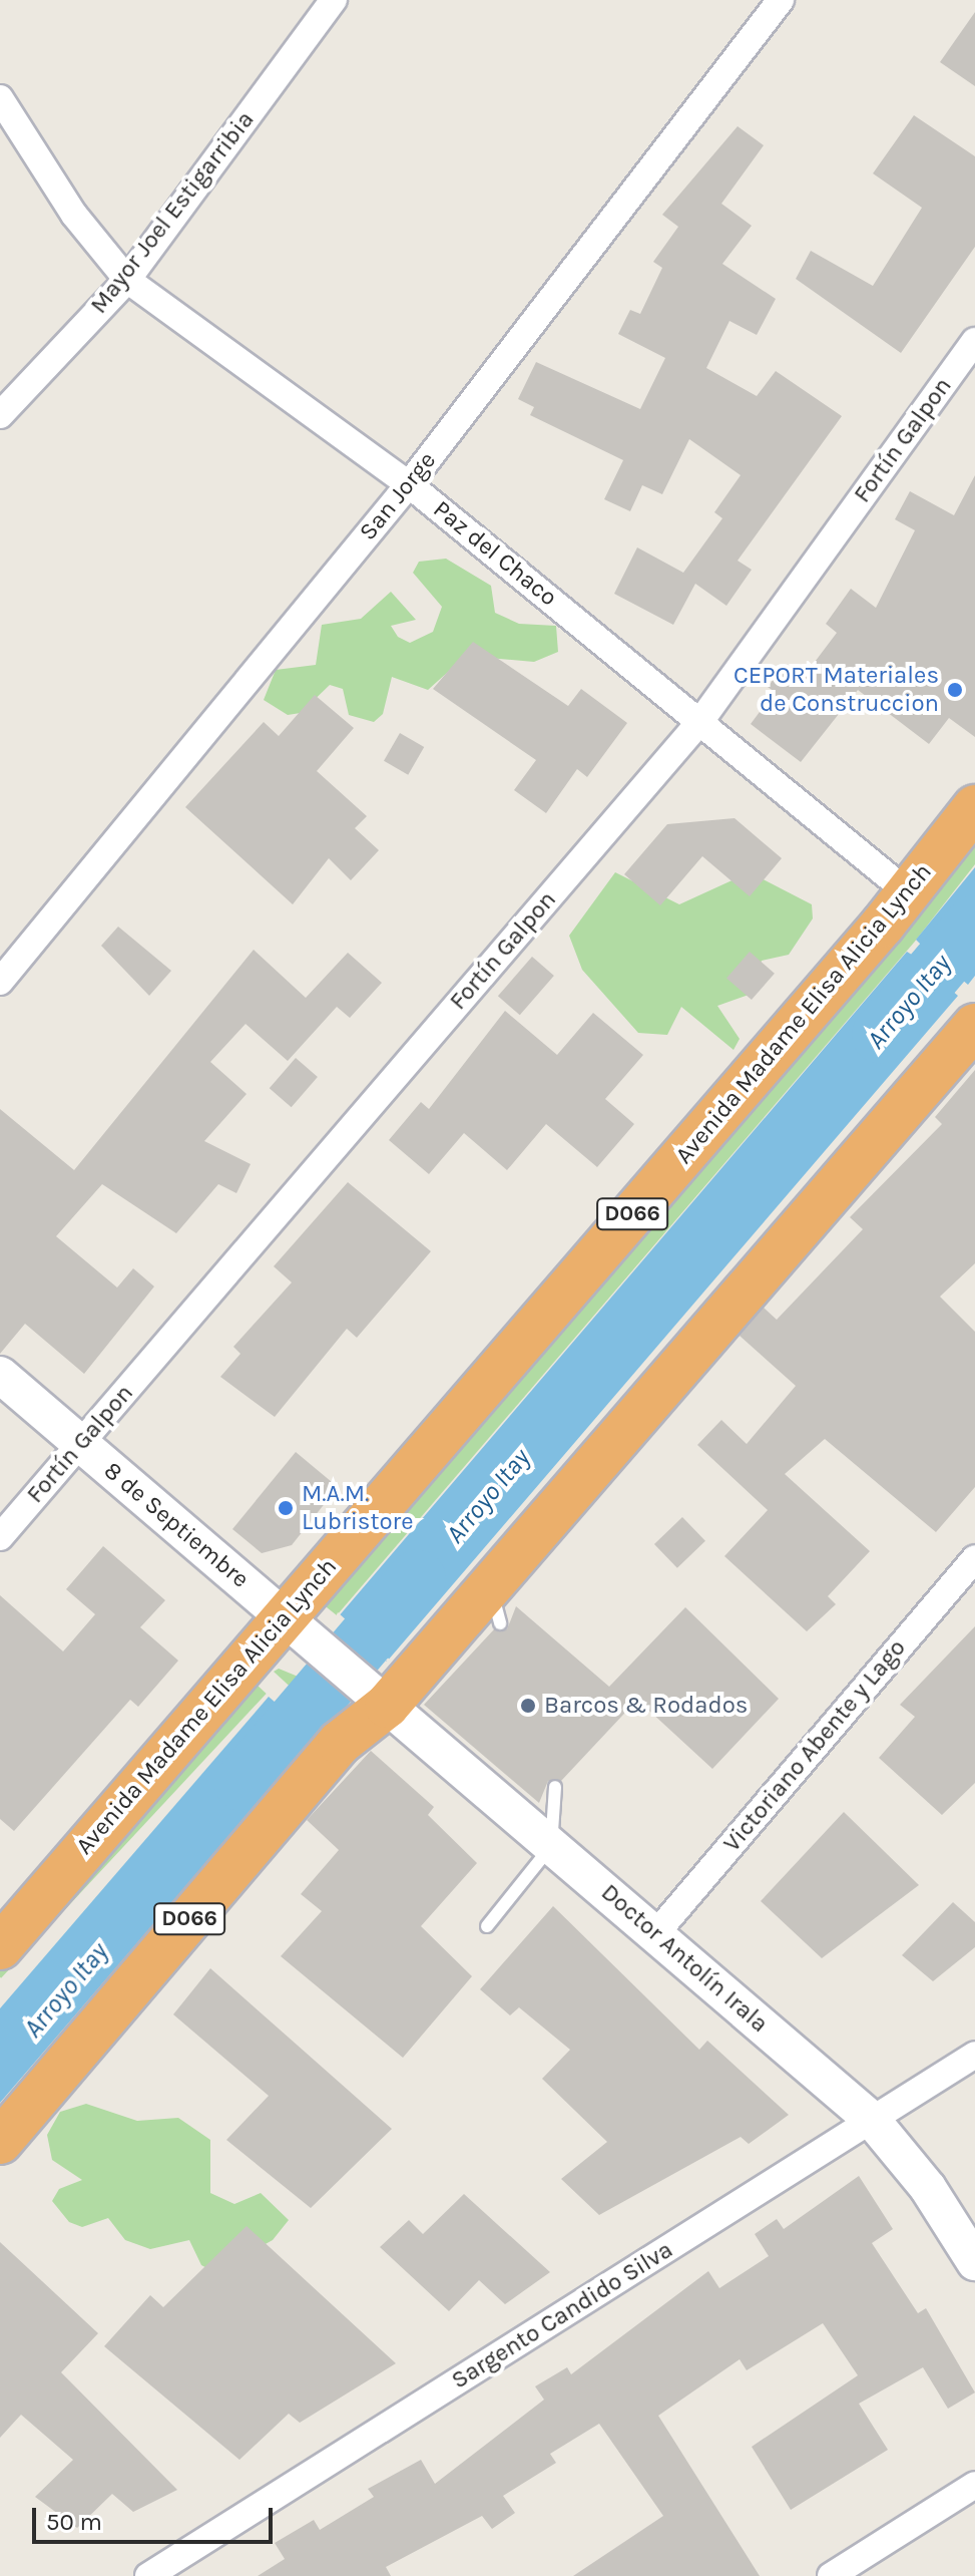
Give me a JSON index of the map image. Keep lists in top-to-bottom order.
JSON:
{
  "streets": {
    "highway": ["Avenida Madame Elisa Alicia Lynch", "D066"],
    "street": [
      "Mayor Joel Estigarribia",
      "Fortín Galpon",
      "San Jorge",
      "Paz del Chaco",
      "8 de Septiembre",
      "Victoriano Abente y Lago",
      "Doctor Antolín Irala",
      "Sargento Candido Silva"
    ]
  },
  "crossings": [
    ["Mayor Joel Estigarribia", "Paz del Chaco"],
    ["Fortín Galpon", "Paz del Chaco"],
    ["Fortín Galpon", "8 de Septiembre"],
    ["San Jorge", "Paz del Chaco"],
    ["Paz del Chaco", "Avenida Madame Elisa Alicia Lynch"],
    ["Avenida Madame Elisa Alicia Lynch", "8 de Septiembre"],
    ["D066", "8 de Septiembre"],
    ["D066", "Doctor Antolín Irala"],
    ["8 de Septiembre", "Doctor Antolín Irala"],
    ["Victoriano Abente y Lago", "Doctor Antolín Irala"],
    ["Doctor Antolín Irala", "Sargento Candido Silva"]
  ],
  "water": ["Arroyo Itay"],
  "places": ["CEPORT Materiales de Construccion", "M.A.M. Lubristore", "Barcos & Rodados"],
  "scale_bar": "50 m"
}
